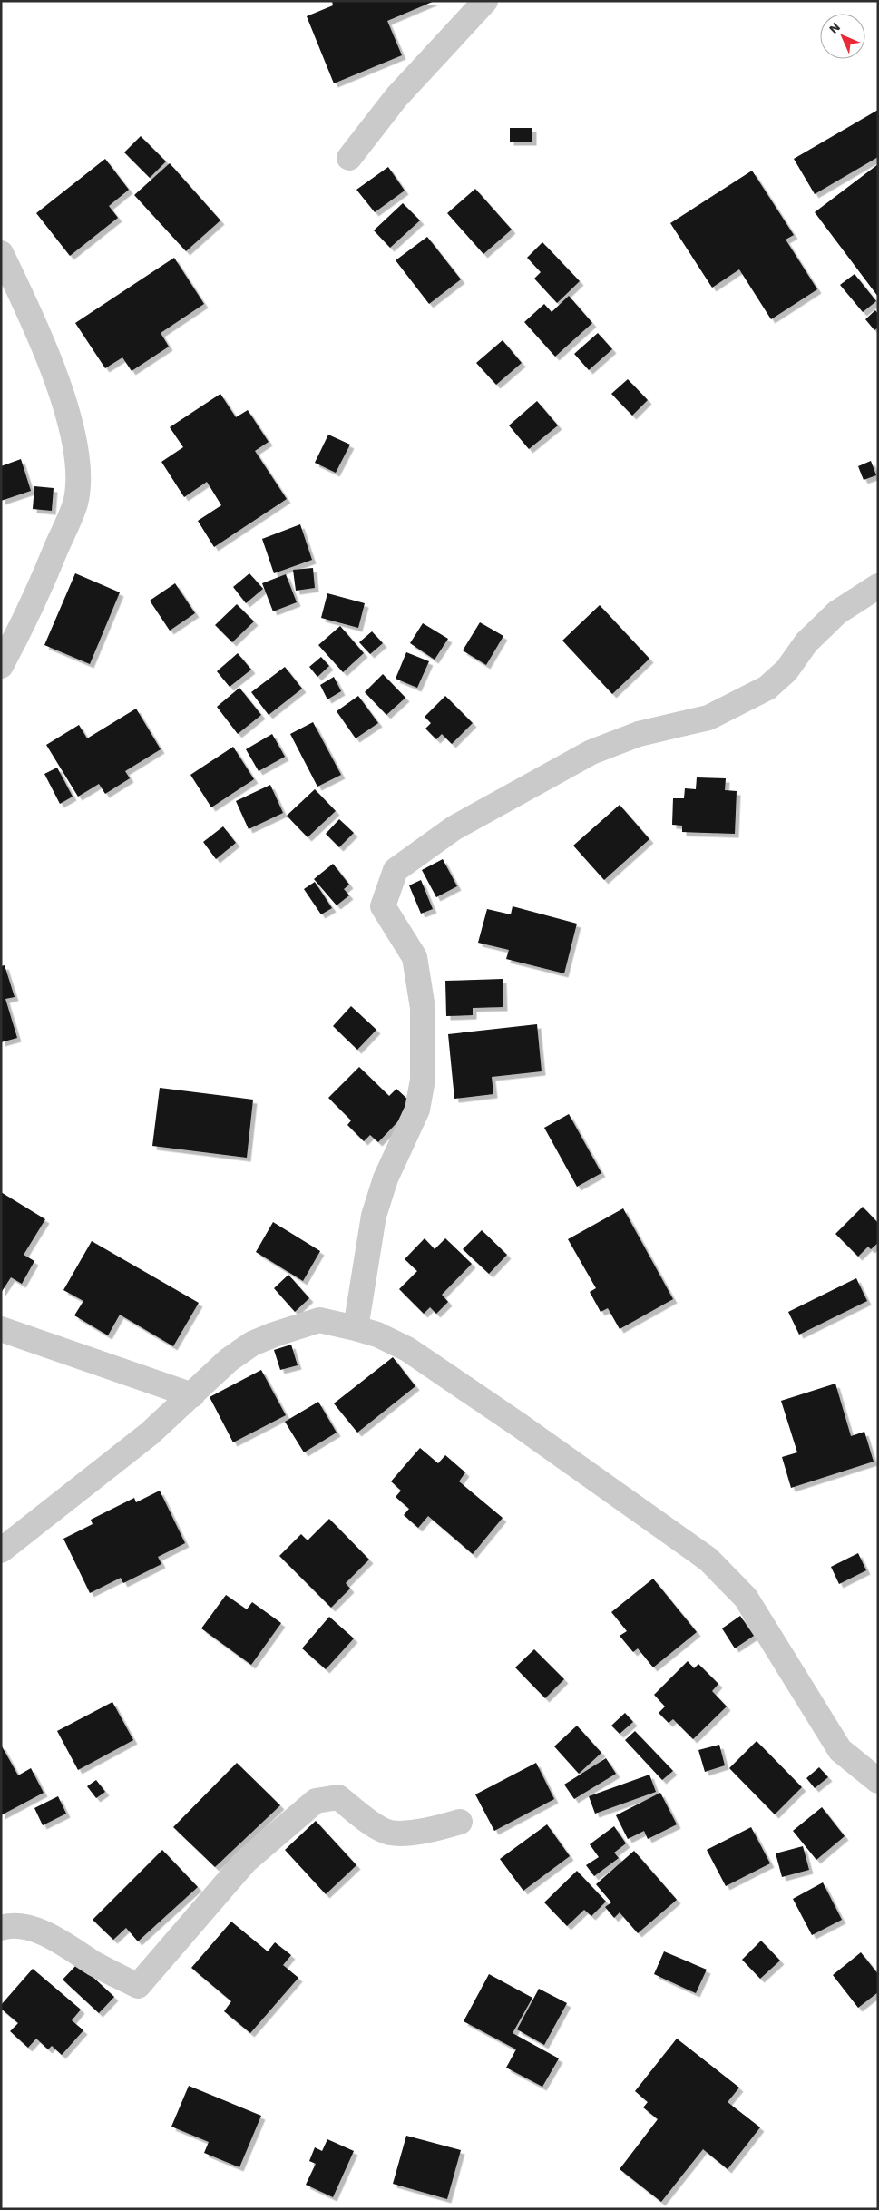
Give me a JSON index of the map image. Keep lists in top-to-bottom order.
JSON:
{
  "north": "top left"
}
